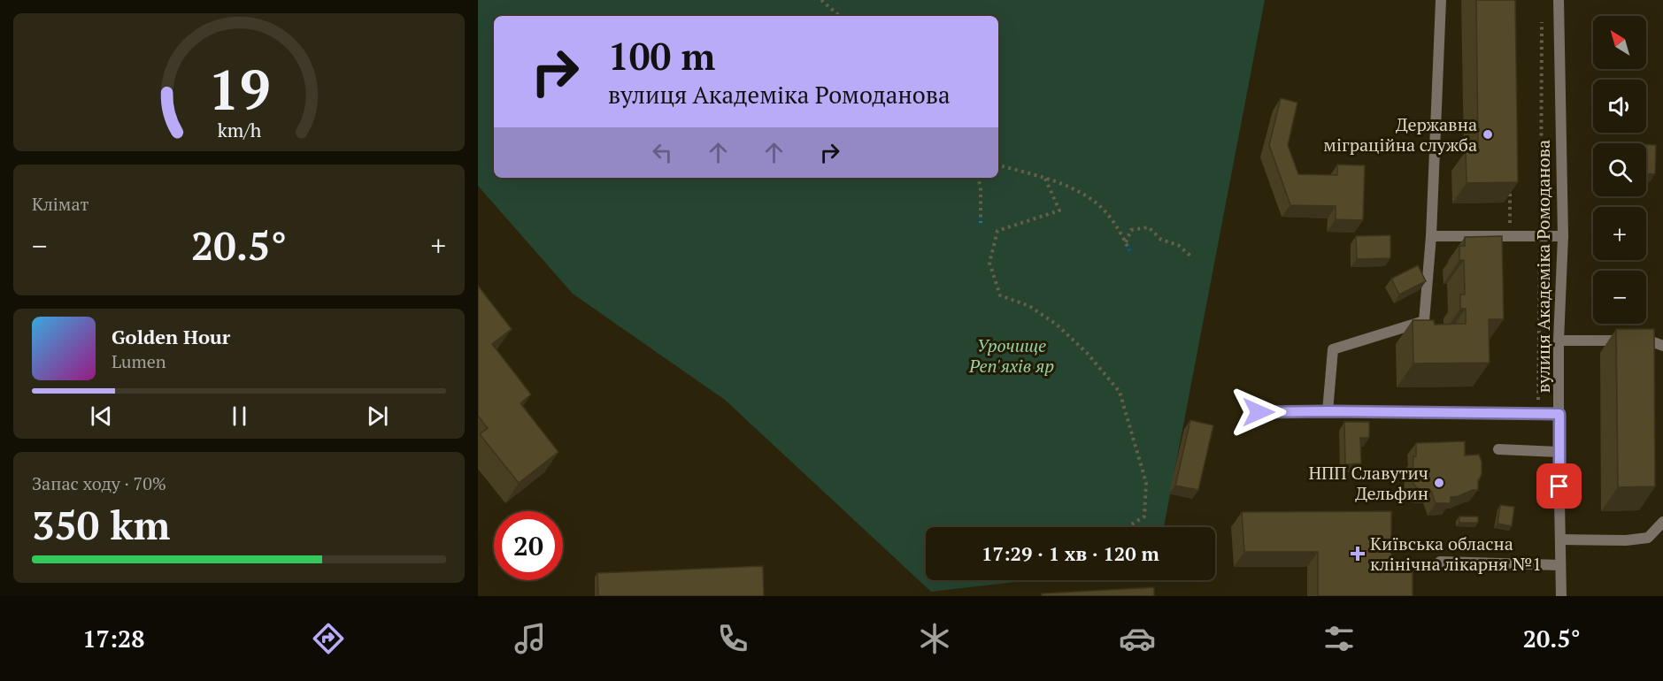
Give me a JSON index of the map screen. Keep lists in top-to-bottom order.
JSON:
{
  "streets": {
    "street": ["вулиця Академіка Ромоданова"]
  },
  "parks": ["Урочище Реп'яхів яр"],
  "places": {
    "other": ["Державна міграційна служба", "НПП Славутич Дельфин"],
    "health": ["Київська обласна клінічна лікарня №1"]
  },
  "north": "top left",
  "page": {
    "map_buttons": ["+", "−"],
    "turn": ["100 m", "вулиця Академіка Ромоданова"],
    "tile": [
      "Клімат",
      ["Запас ходу · 70%", "350 km"]
    ],
    "heat": ["−", "20.5°", "+"],
    "song": ["Golden Hour", "Lumen"],
    "limit": "20",
    "trip": "17:29 · 1 хв · 120 m",
    "tabs": ["17:28", "20.5°"],
    "gauge": ["19", "km/h"]
  }
}
